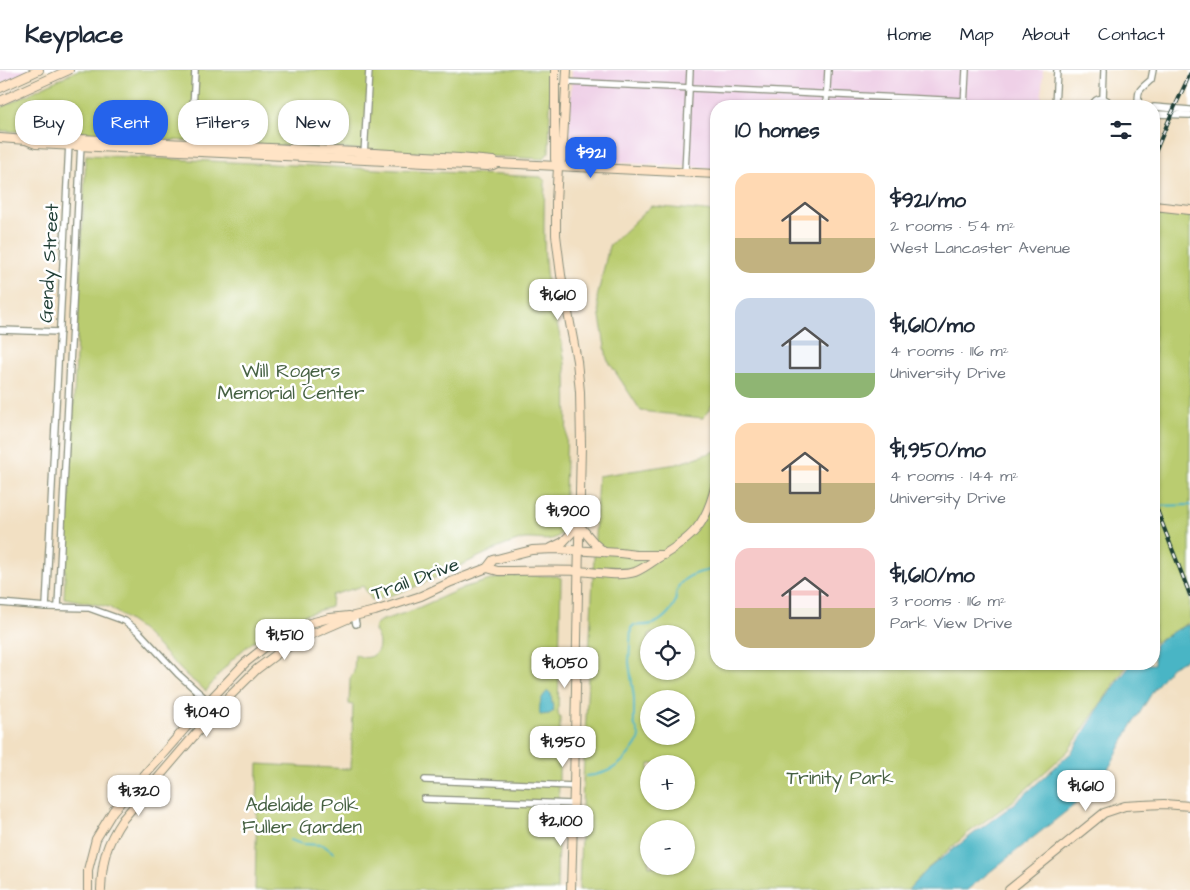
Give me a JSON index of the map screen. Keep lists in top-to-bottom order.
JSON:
{
  "streets": {
    "main road": ["Trail Drive"],
    "street": ["Gendy Street"]
  },
  "parks": ["Will Rogers Memorial Center", "Trinity Park", "Adelaide Polk Fuller Garden"],
  "page": {
    "header": "Keyplace",
    "nav": [
      "Home",
      "Map",
      "About",
      "Contact"
    ],
    "chip": [
      "Buy",
      "Rent",
      "Filters",
      "New"
    ],
    "heading": "10 homes",
    "price": [
      "$921",
      "$1,610",
      "$1,900",
      "$1,510",
      "$1,050",
      "$1,040",
      "$1,950",
      "$1,610",
      "$1,320",
      "$2,100"
    ],
    "list": [
      {
        "name": "$921/mo",
        "note": "2 rooms · 54 m² · West Lancaster Avenue"
      },
      {
        "name": "$1,610/mo",
        "note": "4 rooms · 116 m² · University Drive"
      },
      {
        "name": "$1,950/mo",
        "note": "4 rooms · 144 m² · University Drive"
      },
      {
        "name": "$1,610/mo",
        "note": "3 rooms · 116 m² · Park View Drive"
      }
    ],
    "map_buttons": ["+", "−"]
  }
}
